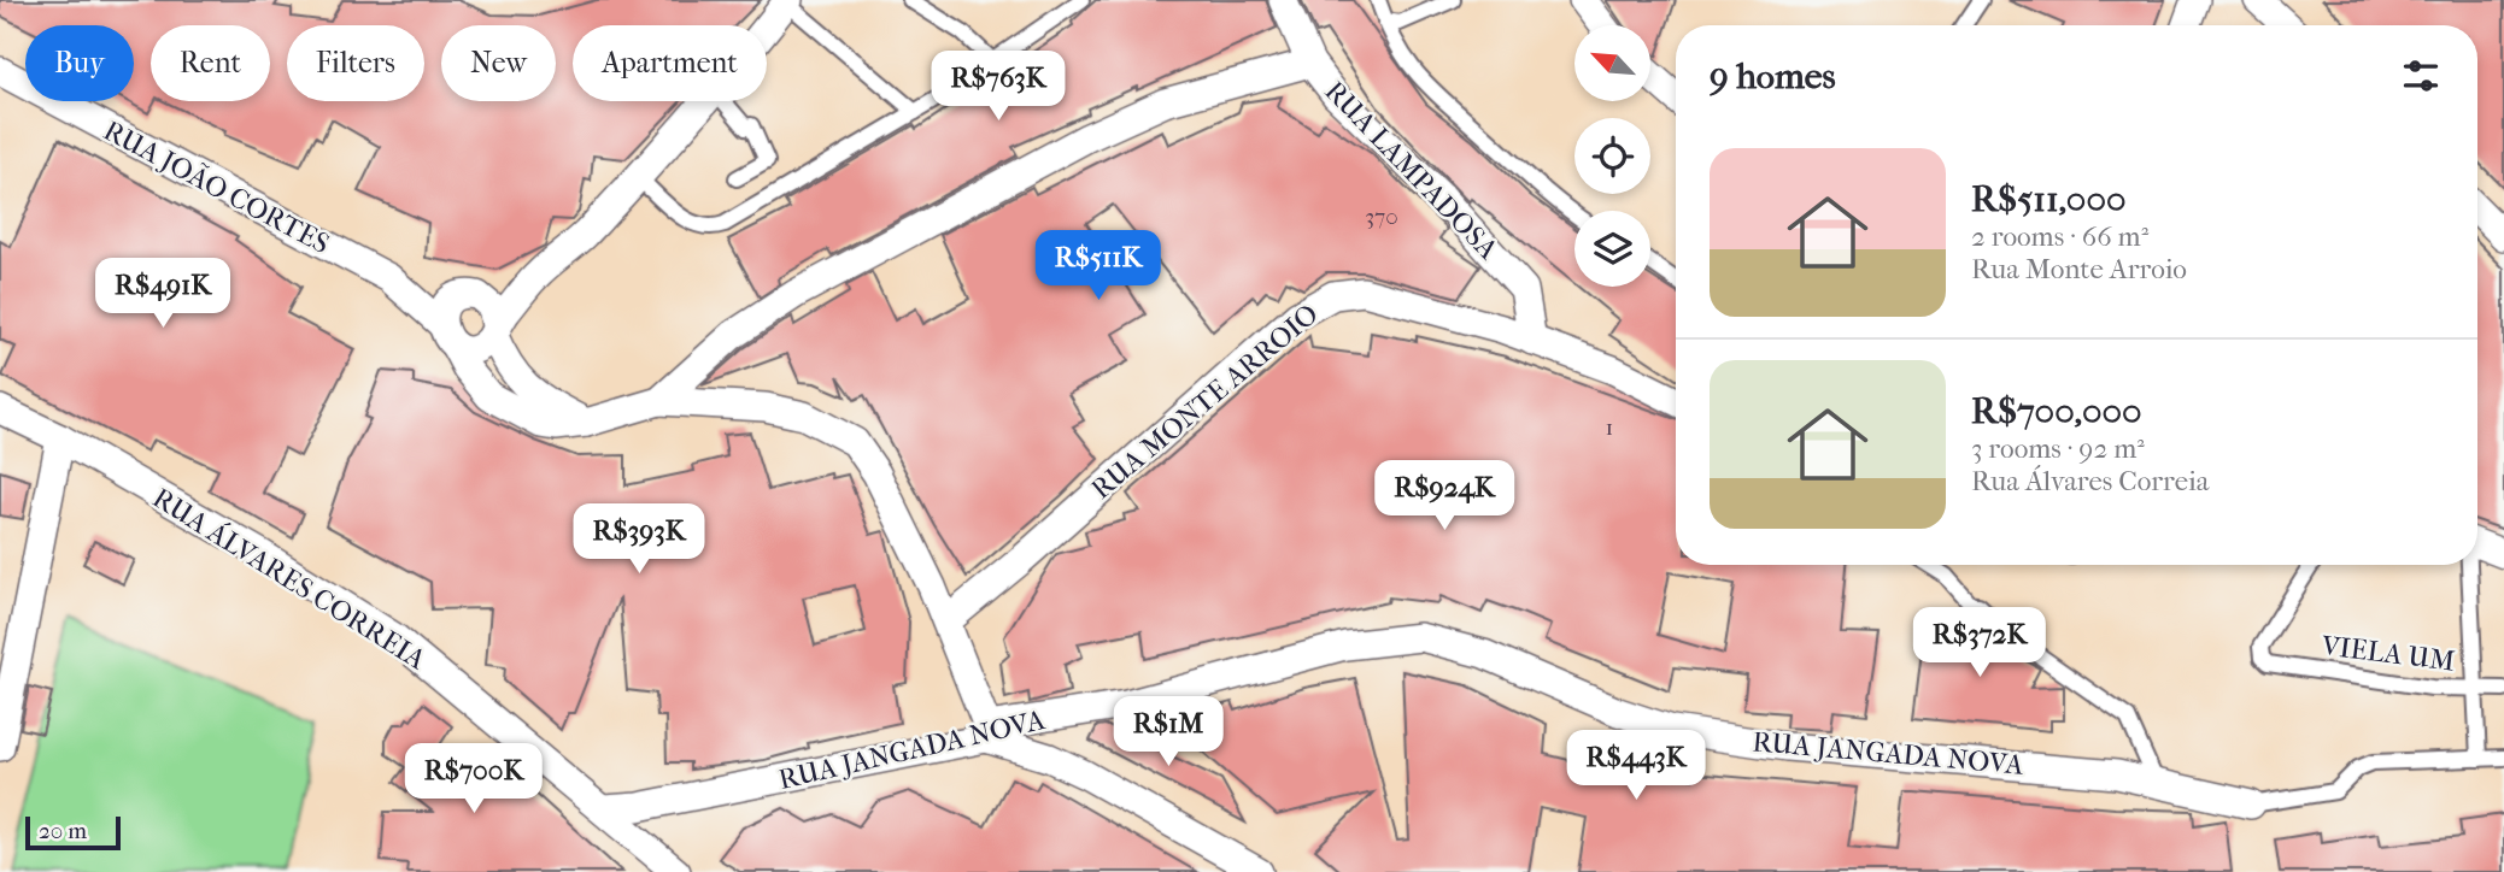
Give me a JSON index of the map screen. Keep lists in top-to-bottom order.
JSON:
{
  "streets": {
    "street": [
      "RUA LAMPADOSA",
      "RUA JOÃO CORTES",
      "RUA MONTE ARROIO",
      "RUA ÁLVARES CORREIA",
      "RUA JANGADA NOVA"
    ],
    "lane": ["VIELA UM"]
  },
  "crossings": [
    ["RUA LAMPADOSA", "RUA MONTE ARROIO"],
    ["RUA ÁLVARES CORREIA", "RUA JANGADA NOVA"]
  ],
  "house_numbers": ["370", "1"],
  "scale_bar": "20 m",
  "north": "top left",
  "page": {
    "chip": [
      "Buy",
      "Rent",
      "Filters",
      "New",
      "Apartment"
    ],
    "heading": "9 homes",
    "price": [
      "R$763K",
      "R$511K",
      "R$491K",
      "R$924K",
      "R$393K",
      "R$372K",
      "R$1M",
      "R$443K",
      "R$700K"
    ],
    "list": [
      {
        "name": "R$511,000",
        "note": "2 rooms · 66 m² · Rua Monte Arroio"
      },
      {
        "name": "R$700,000",
        "note": "3 rooms · 92 m² · Rua Álvares Correia"
      }
    ],
    "scale": "20 m"
  }
}
